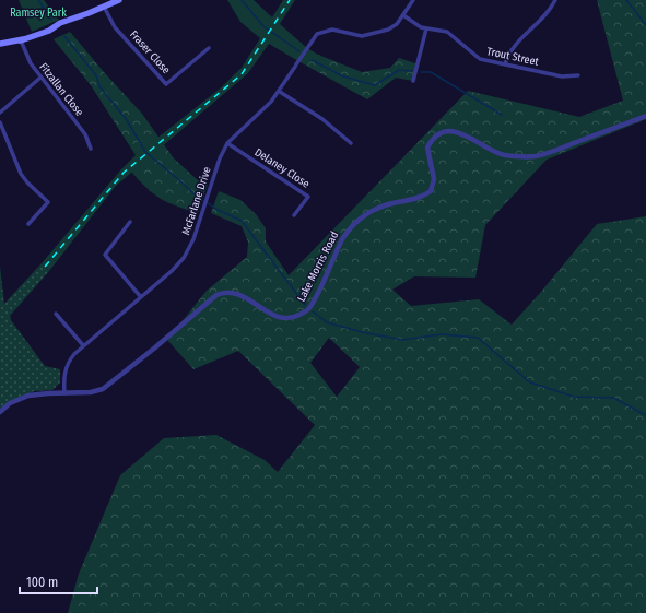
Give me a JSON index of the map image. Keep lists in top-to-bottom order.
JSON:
{
  "streets": {
    "street": [
      "Fraser Close",
      "Trout Street",
      "Fitzallan Close",
      "Delaney Close",
      "McFarlane Drive",
      "Lake Morris Road"
    ]
  },
  "crossings": [
    ["Trout Street", "McFarlane Drive"],
    ["Delaney Close", "McFarlane Drive"],
    ["McFarlane Drive", "Lake Morris Road"]
  ],
  "parks": ["Ramsey Park"],
  "scale_bar": "100 m"
}
